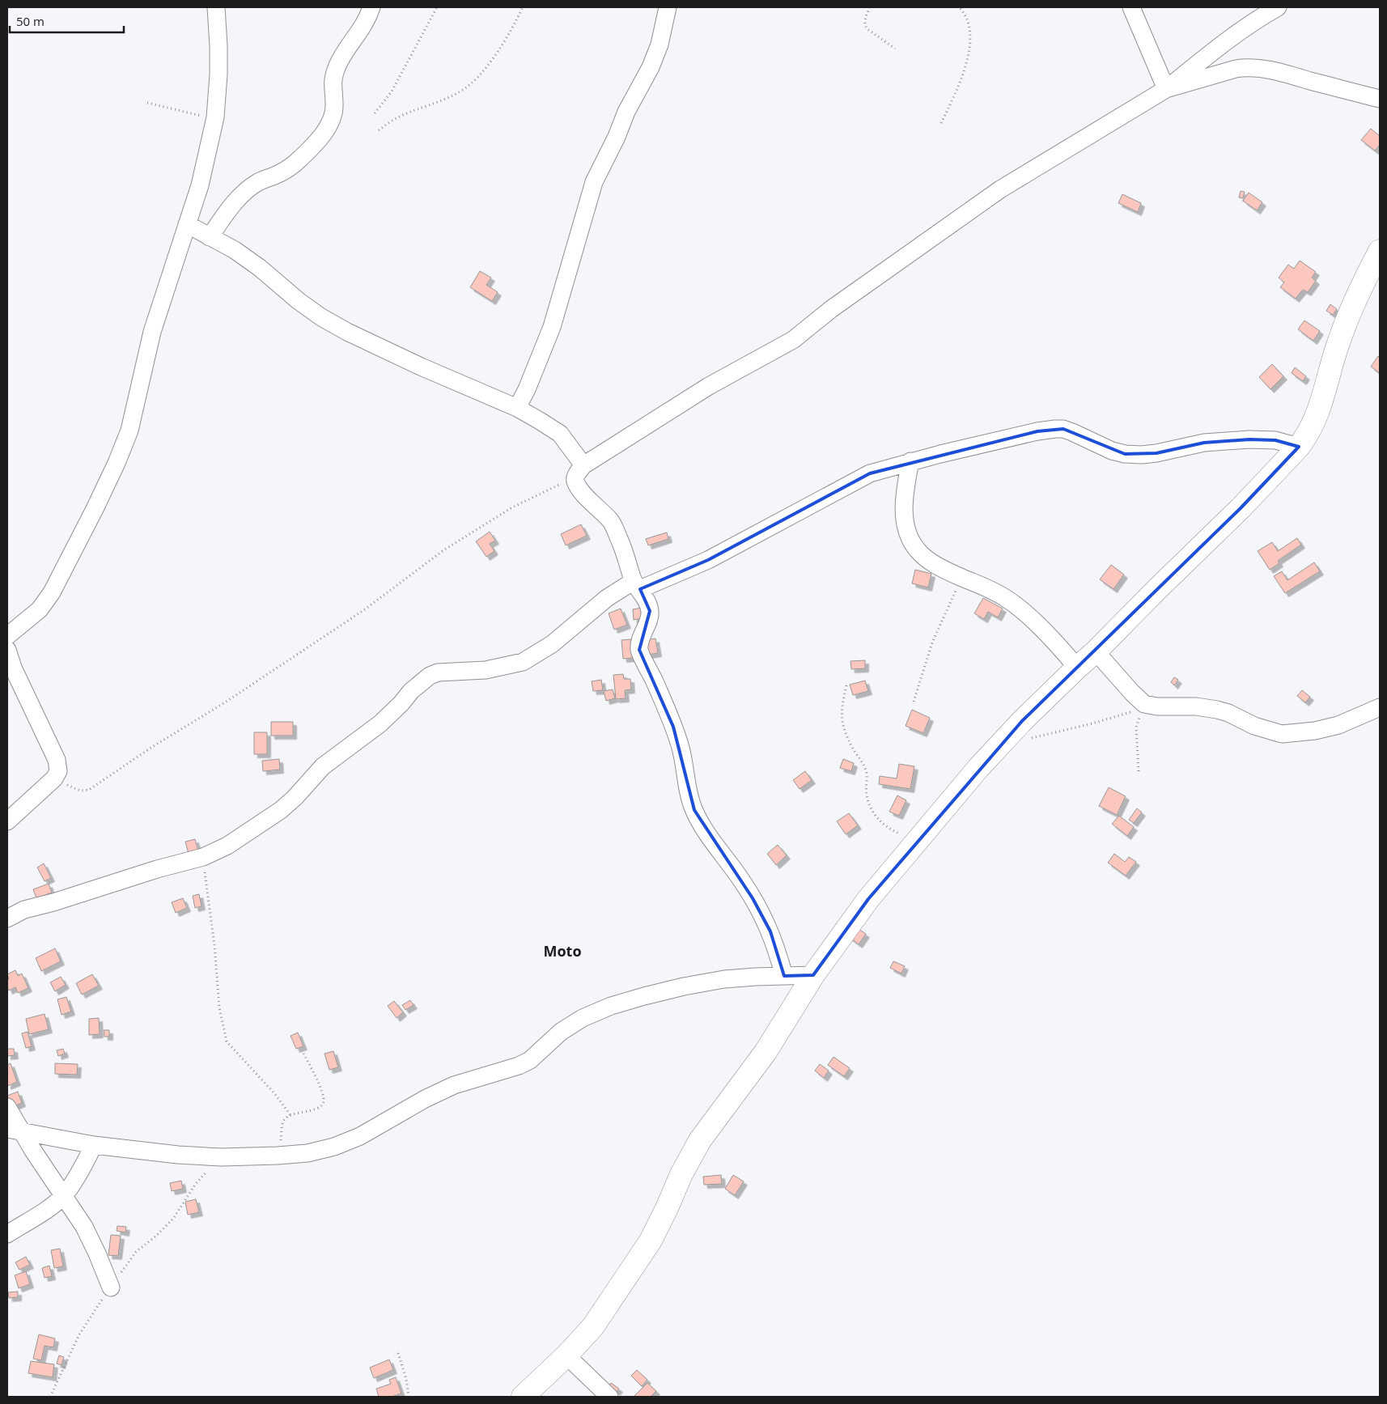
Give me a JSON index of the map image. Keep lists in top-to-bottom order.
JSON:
{
  "districts": ["Moto"],
  "scale_bar": "50 m"
}
